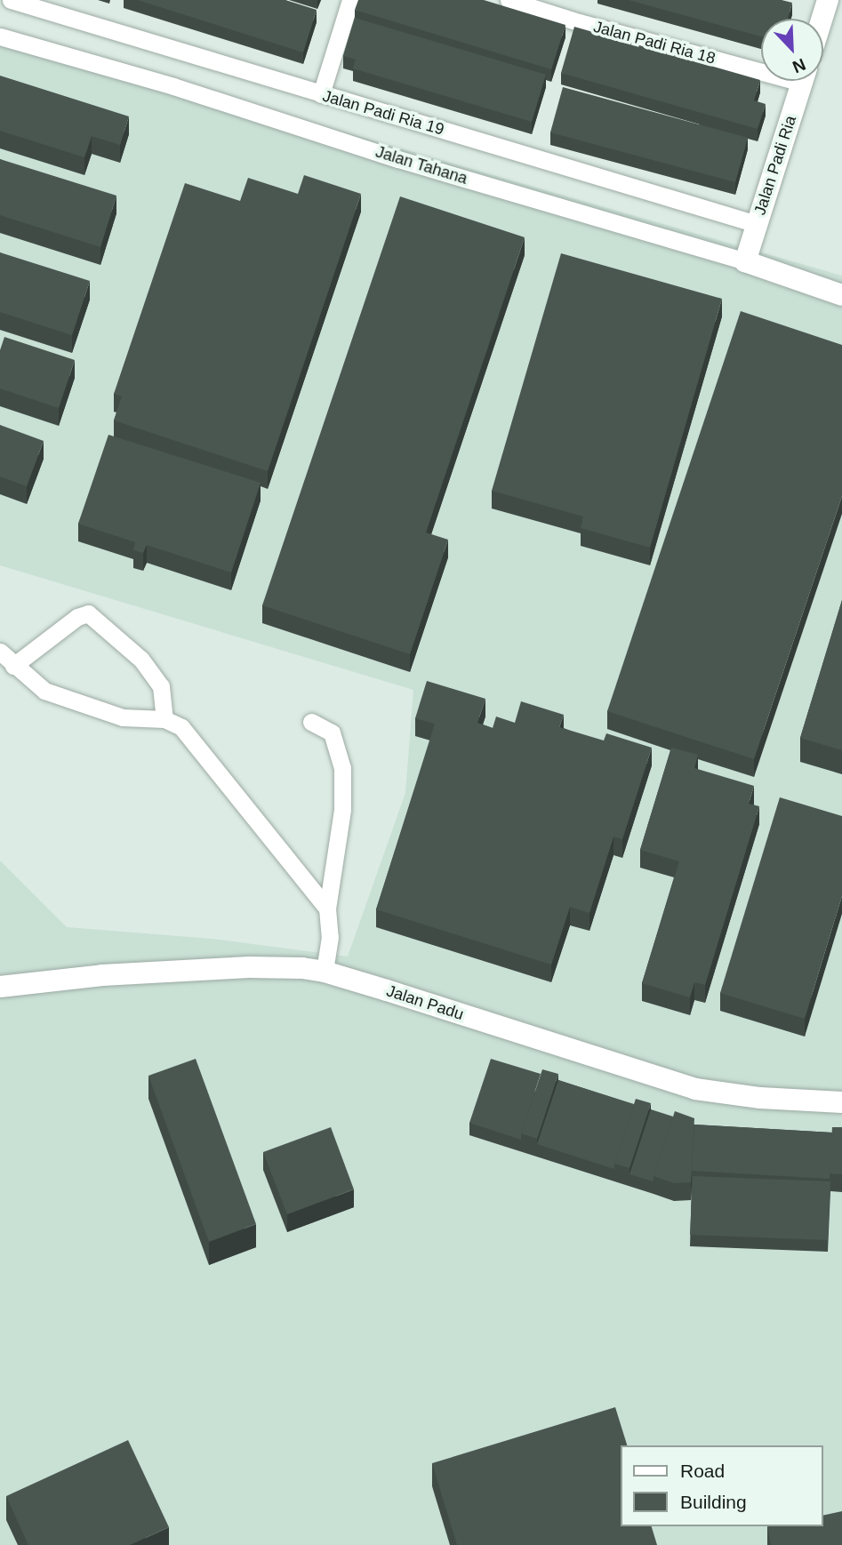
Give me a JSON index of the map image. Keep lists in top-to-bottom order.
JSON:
{
  "streets": {
    "street": [
      "Jalan Padi Ria 18",
      "Jalan Padi Ria 19",
      "Jalan Tahana",
      "Jalan Padi Ria",
      "Jalan Padu"
    ]
  },
  "crossings": [
    ["Jalan Padi Ria 19", "Jalan Padi Ria"],
    ["Jalan Tahana", "Jalan Padi Ria"]
  ],
  "legend": ["Road", "Building"],
  "north": "bottom right"
}
